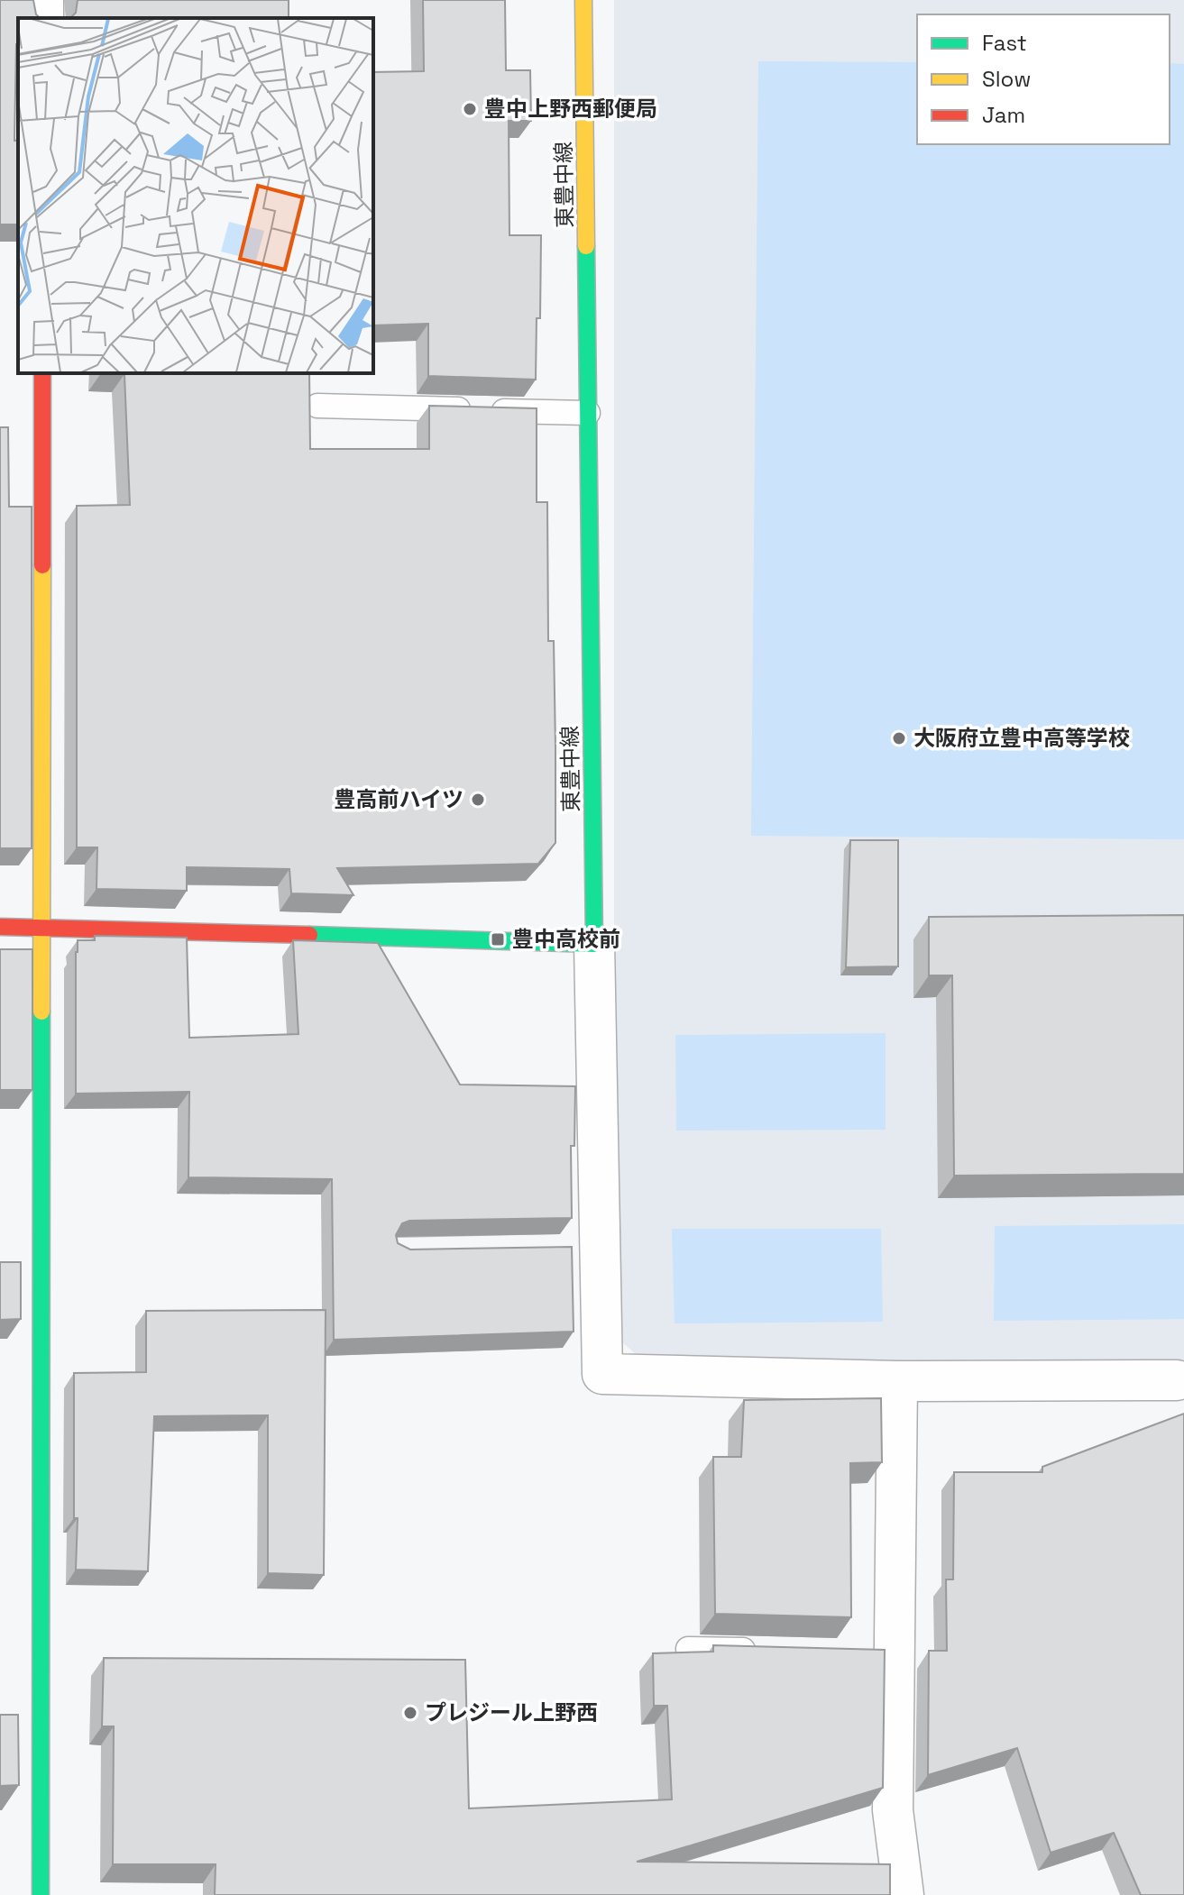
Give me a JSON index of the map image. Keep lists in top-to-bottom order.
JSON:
{
  "streets": {
    "street": ["東豊中線"]
  },
  "places": {
    "other": [
      "豊中上野西郵便局",
      "大阪府立豊中高等学校",
      "豊高前ハイツ",
      "プレジール上野西"
    ],
    "transit": ["豊中高校前"]
  },
  "legend": ["Fast", "Slow", "Jam"]
}
